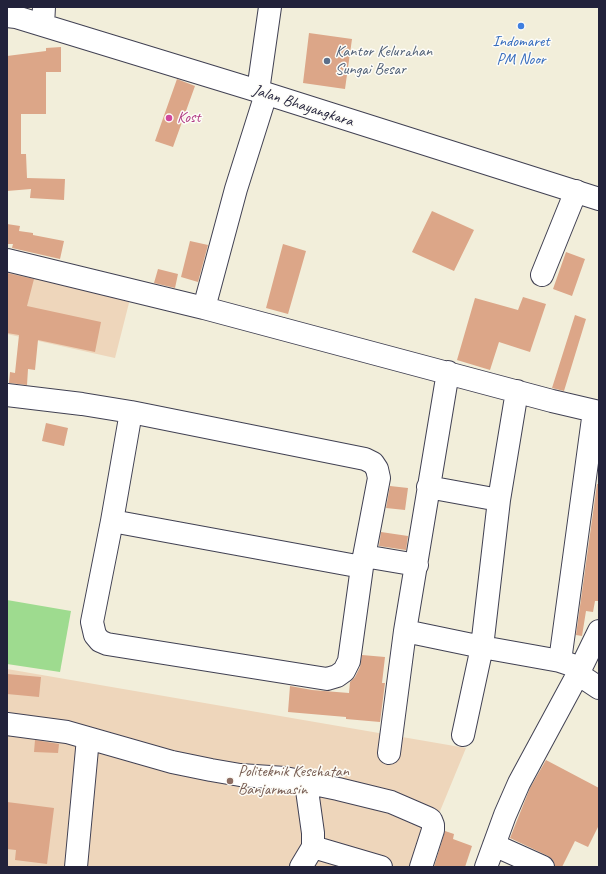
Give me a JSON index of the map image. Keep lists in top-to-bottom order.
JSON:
{
  "streets": {
    "street": ["Jalan Bhayangkara"]
  },
  "places": [
    "Indomaret PM Noor",
    "Kantor Kelurahan Sungai Besar",
    "Kost",
    "Politeknik Kesehatan Banjarmasin"
  ]
}
